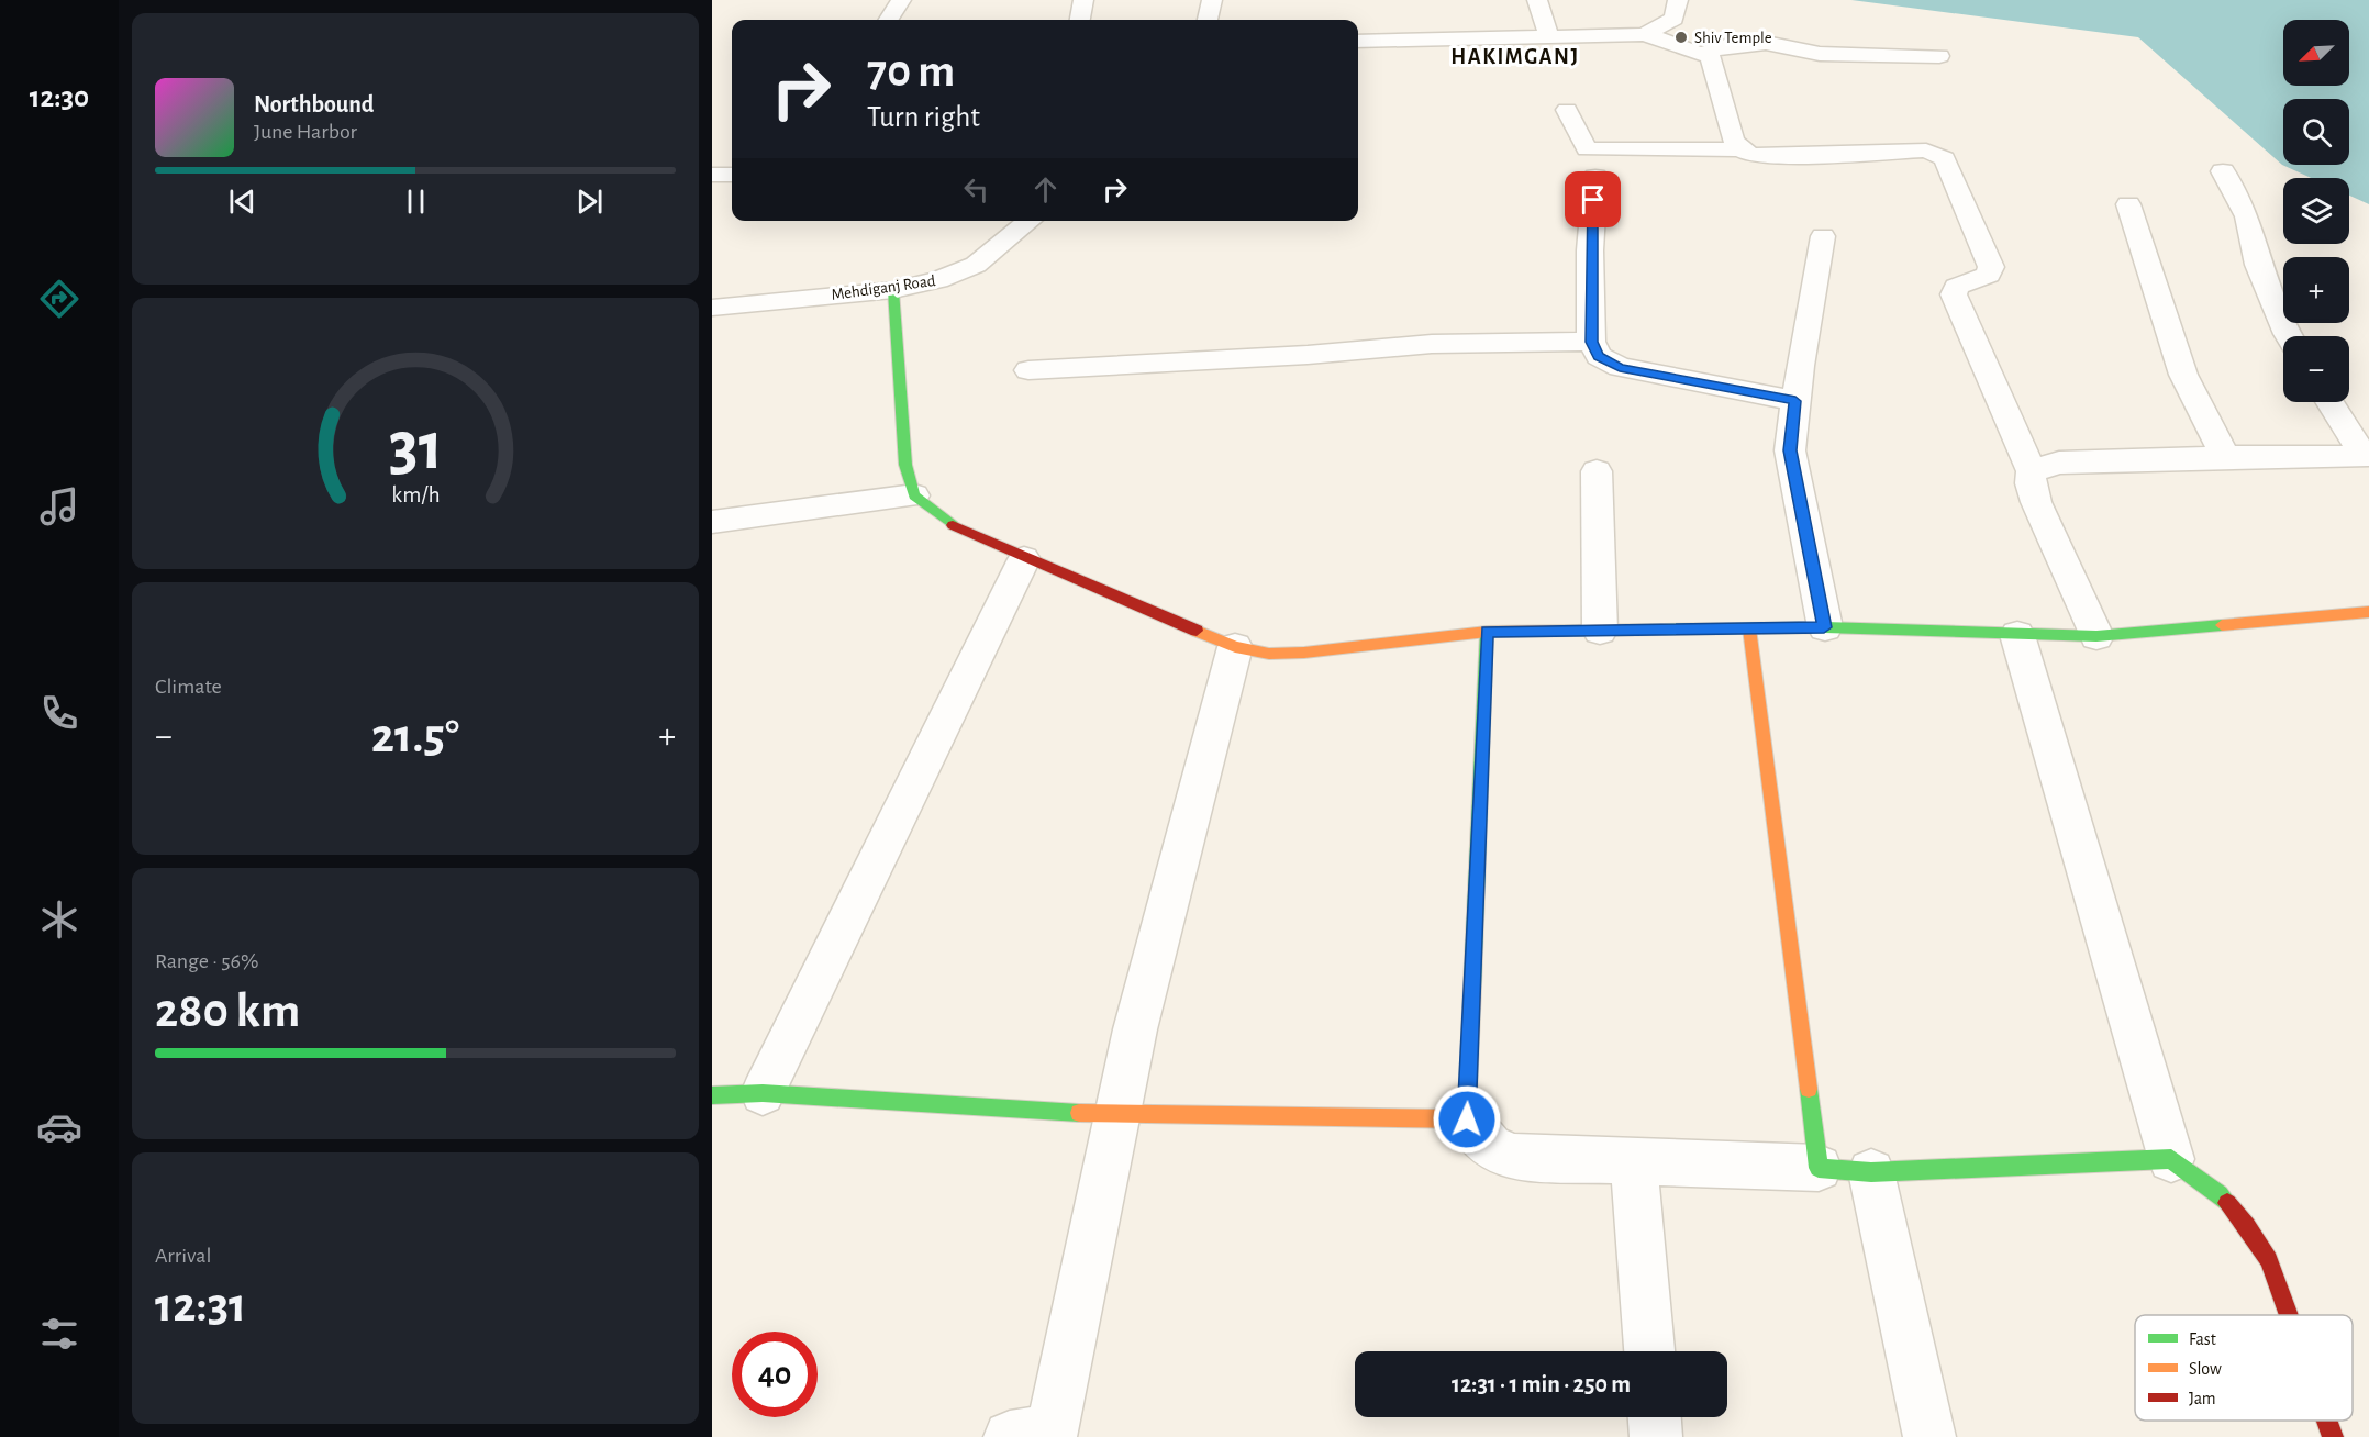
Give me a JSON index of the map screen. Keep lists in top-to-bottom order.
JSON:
{
  "streets": {
    "street": ["Mehdiganj Road"]
  },
  "districts": ["HAKIMGANJ"],
  "places": ["Shiv Temple"],
  "legend": ["Fast", "Slow", "Jam"],
  "north": "bottom left",
  "page": {
    "tabs": "12:30",
    "map_buttons": ["+", "−"],
    "turn": ["70 m", "Turn right"],
    "song": ["Northbound", "June Harbor"],
    "tile": [
      "Climate",
      ["Range · 56%", "280 km"],
      ["Arrival", "12:31"]
    ],
    "heat": ["−", "21.5°", "+"],
    "limit": "40",
    "trip": "12:31 · 1 min · 250 m",
    "gauge": ["31", "km/h"]
  }
}
